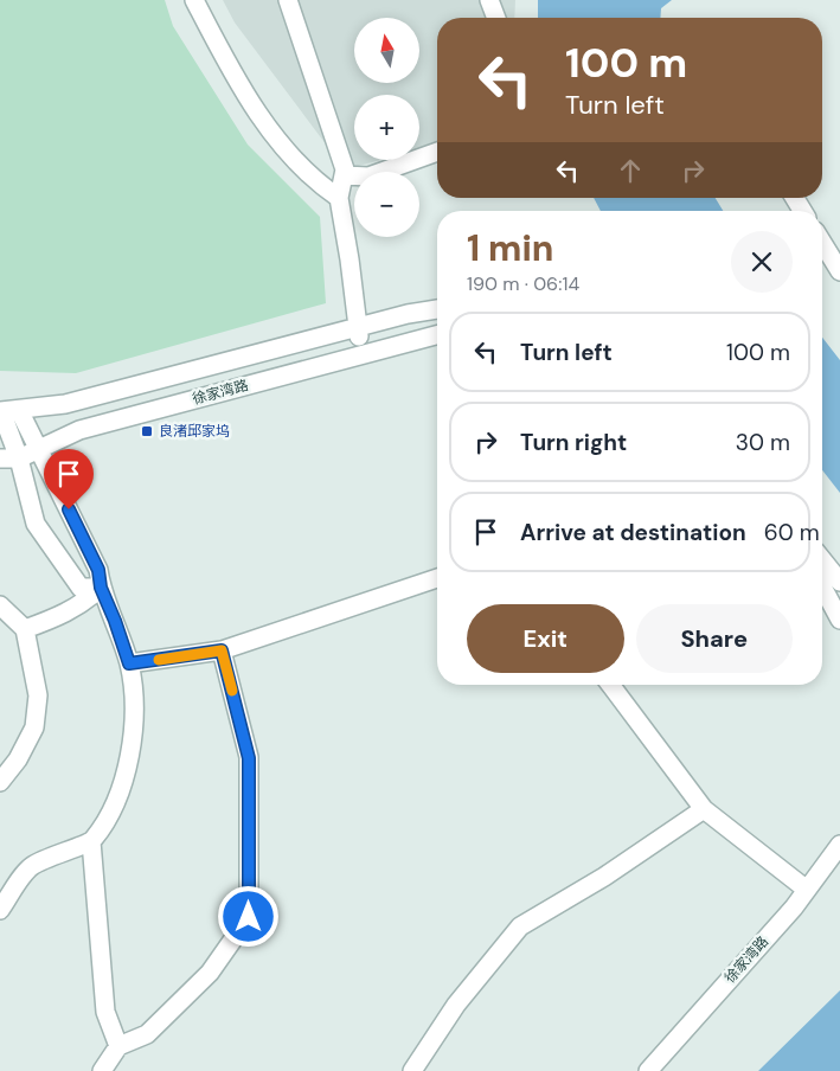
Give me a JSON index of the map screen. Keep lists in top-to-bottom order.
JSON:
{
  "streets": {
    "street": ["徐家湾路"]
  },
  "places": {
    "transit": ["良渚邱家坞"]
  },
  "north": "top",
  "page": {
    "map_buttons": ["+", "−"],
    "turn": ["100 m", "Turn left"],
    "heading": ["1 min", "190 m · 06:14"],
    "list": [
      {
        "name": "Turn left",
        "value": "100 m"
      },
      {
        "name": "Turn right",
        "value": "30 m"
      },
      {
        "name": "Arrive at destination",
        "value": "60 m"
      }
    ],
    "buttons": ["Exit", "Share"]
  }
}
